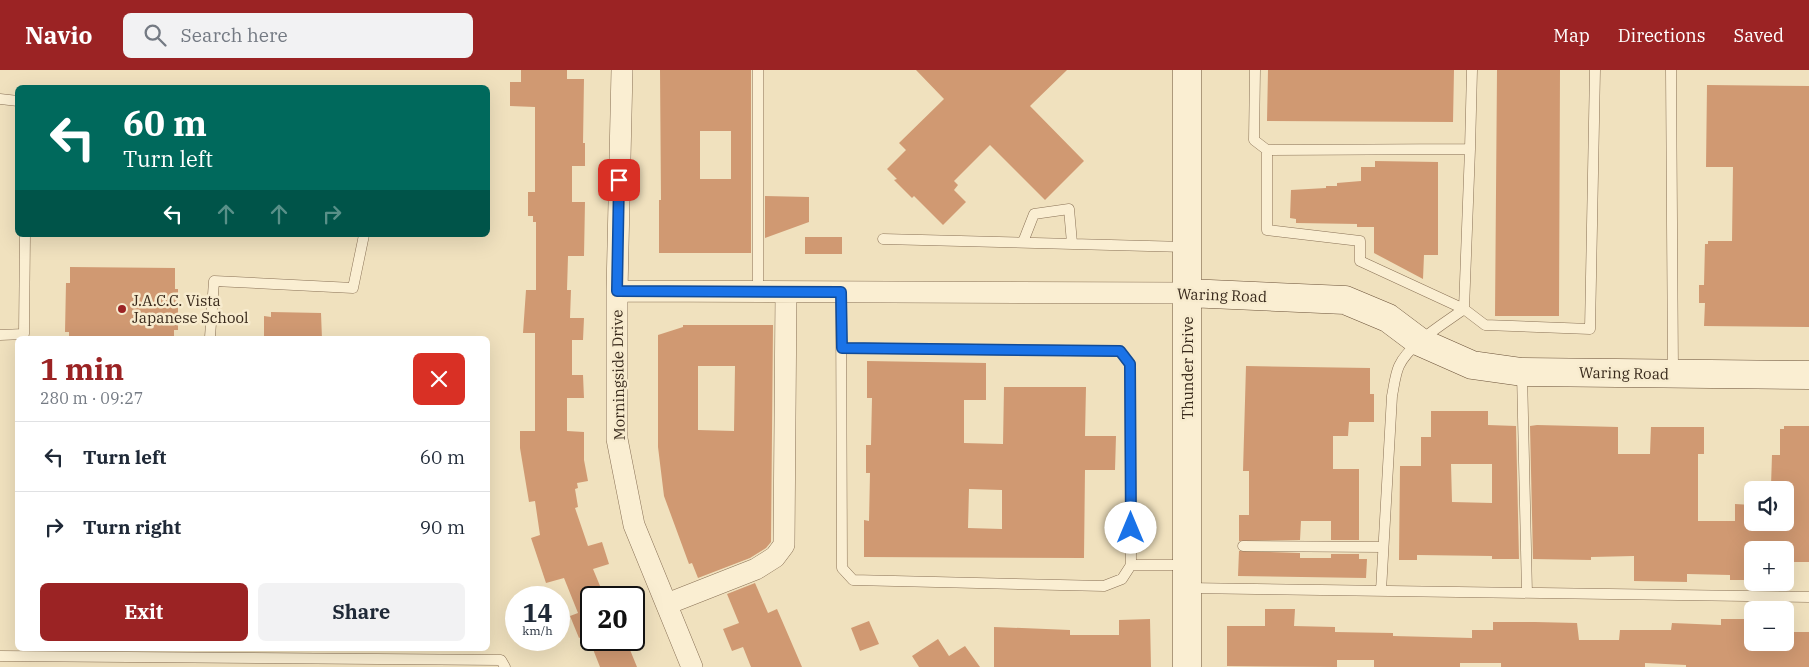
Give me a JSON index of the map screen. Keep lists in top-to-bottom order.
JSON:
{
  "streets": {
    "street": ["Waring Road", "Thunder Drive", "Morningside Drive"]
  },
  "crossings": [
    ["Waring Road", "Thunder Drive"],
    ["Waring Road", "Morningside Drive"]
  ],
  "places": ["J.A.C.C. Vista Japanese School"],
  "page": {
    "header": "Navio",
    "search": "Search here",
    "nav": ["Map", "Directions", "Saved"],
    "turn": ["60 m", "Turn left"],
    "heading": ["1 min", "280 m · 09:27"],
    "list": [
      {
        "name": "Turn left",
        "value": "60 m"
      },
      {
        "name": "Turn right",
        "value": "90 m"
      }
    ],
    "map_buttons": ["+", "−"],
    "buttons": ["Exit", "Share"],
    "speed": "14 km/h",
    "limit": "20"
  }
}
